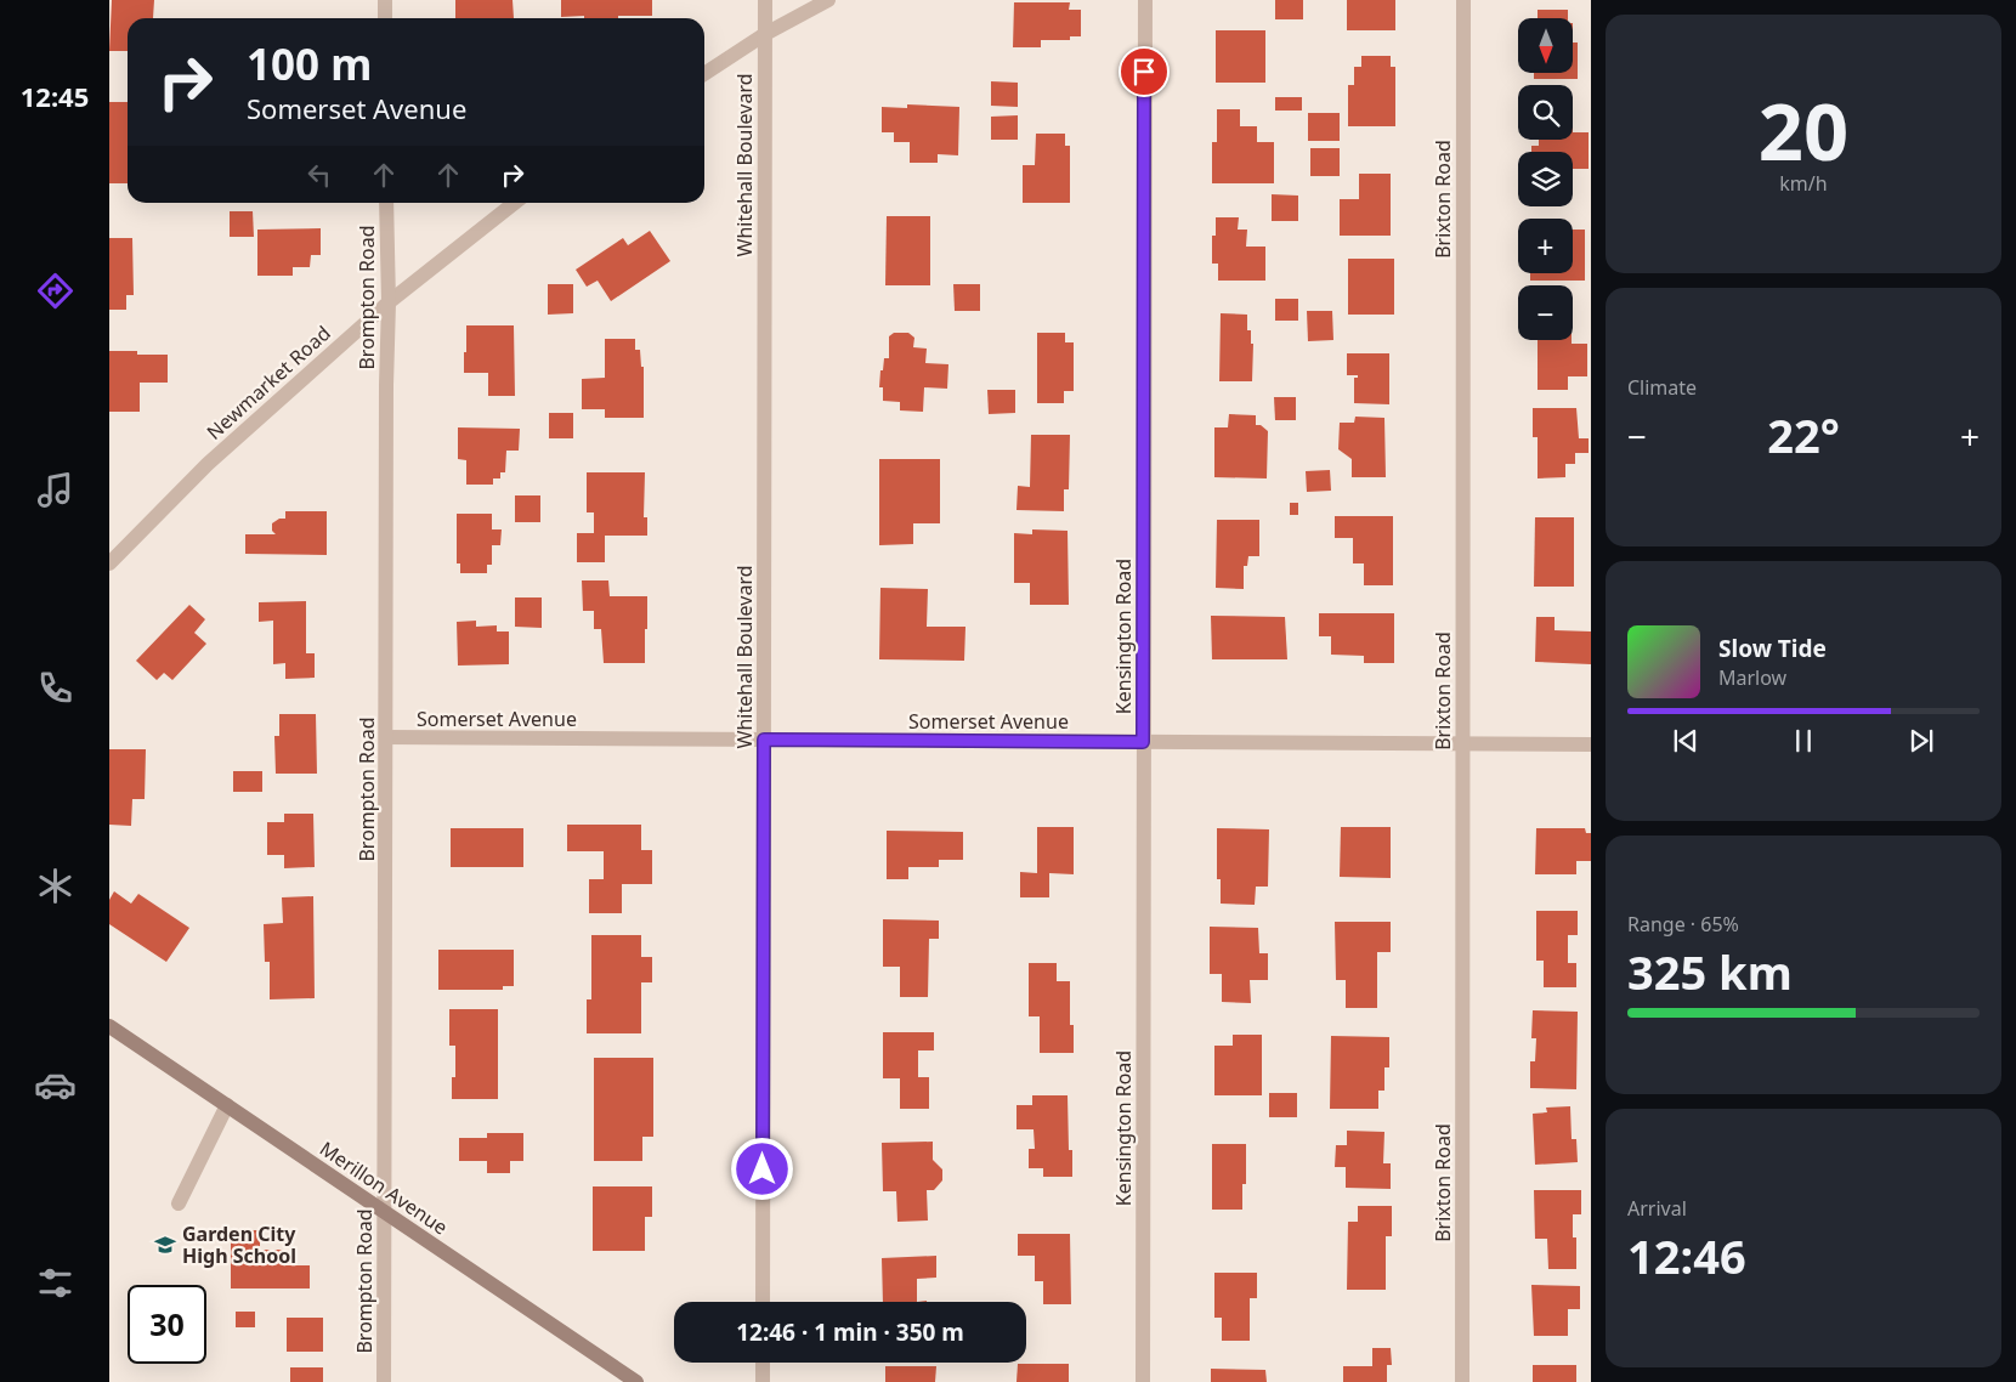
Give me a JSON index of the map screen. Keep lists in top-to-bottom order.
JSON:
{
  "streets": {
    "street": [
      "Whitehall Boulevard",
      "Brixton Road",
      "Brompton Road",
      "Newmarket Road",
      "Kensington Road",
      "Somerset Avenue",
      "Merillon Avenue"
    ]
  },
  "crossings": [
    ["Whitehall Boulevard", "Somerset Avenue"],
    ["Brixton Road", "Somerset Avenue"],
    ["Brompton Road", "Newmarket Road"],
    ["Brompton Road", "Somerset Avenue"],
    ["Brompton Road", "Merillon Avenue"],
    ["Kensington Road", "Somerset Avenue"]
  ],
  "places": {
    "school or university": ["Garden City High School"]
  },
  "north": "bottom",
  "page": {
    "tabs": "12:45",
    "tile": [
      ["20", "km/h"],
      "Climate",
      ["Range · 65%", "325 km"],
      ["Arrival", "12:46"]
    ],
    "map_buttons": ["+", "−"],
    "turn": ["100 m", "Somerset Avenue"],
    "heat": ["−", "22°", "+"],
    "song": ["Slow Tide", "Marlow"],
    "limit": "30",
    "trip": "12:46 · 1 min · 350 m"
  }
}
